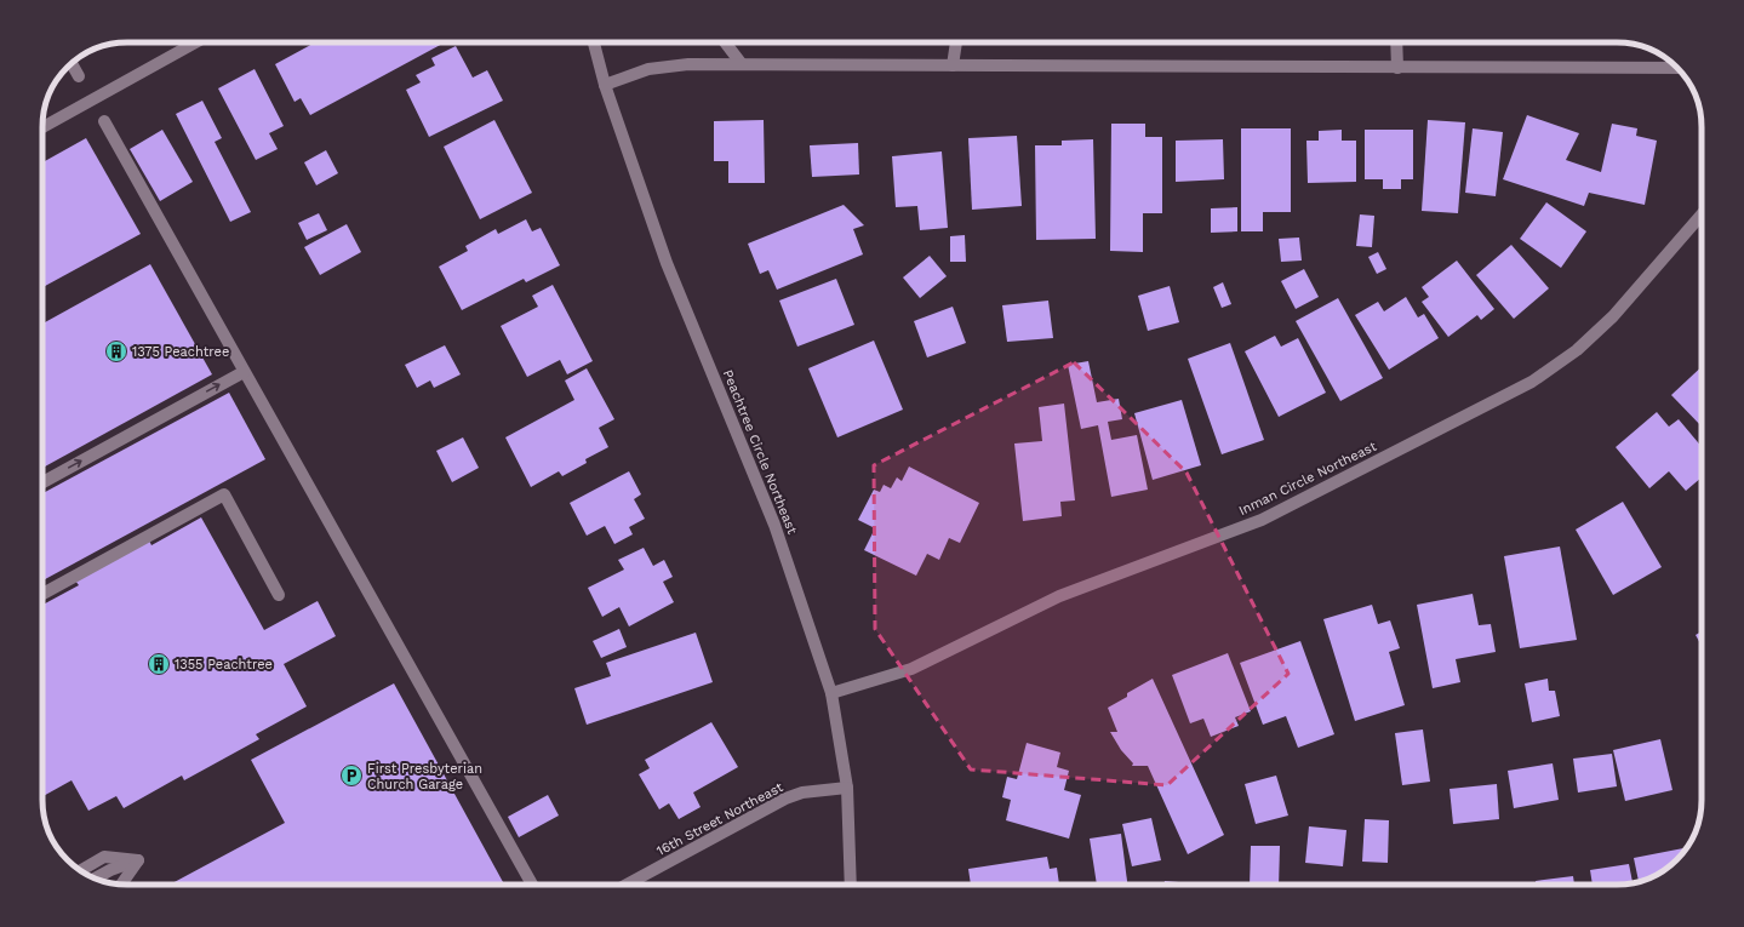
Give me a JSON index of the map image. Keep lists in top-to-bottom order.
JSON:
{
  "streets": {
    "street": ["Peachtree Circle Northeast", "Inman Circle Northeast", "16th Street Northeast"]
  },
  "crossings": [
    ["Peachtree Circle Northeast", "Inman Circle Northeast"],
    ["Peachtree Circle Northeast", "16th Street Northeast"]
  ],
  "places": {
    "building": ["1375 Peachtree", "1355 Peachtree"],
    "parking": ["First Presbyterian Church Garage"]
  }
}
